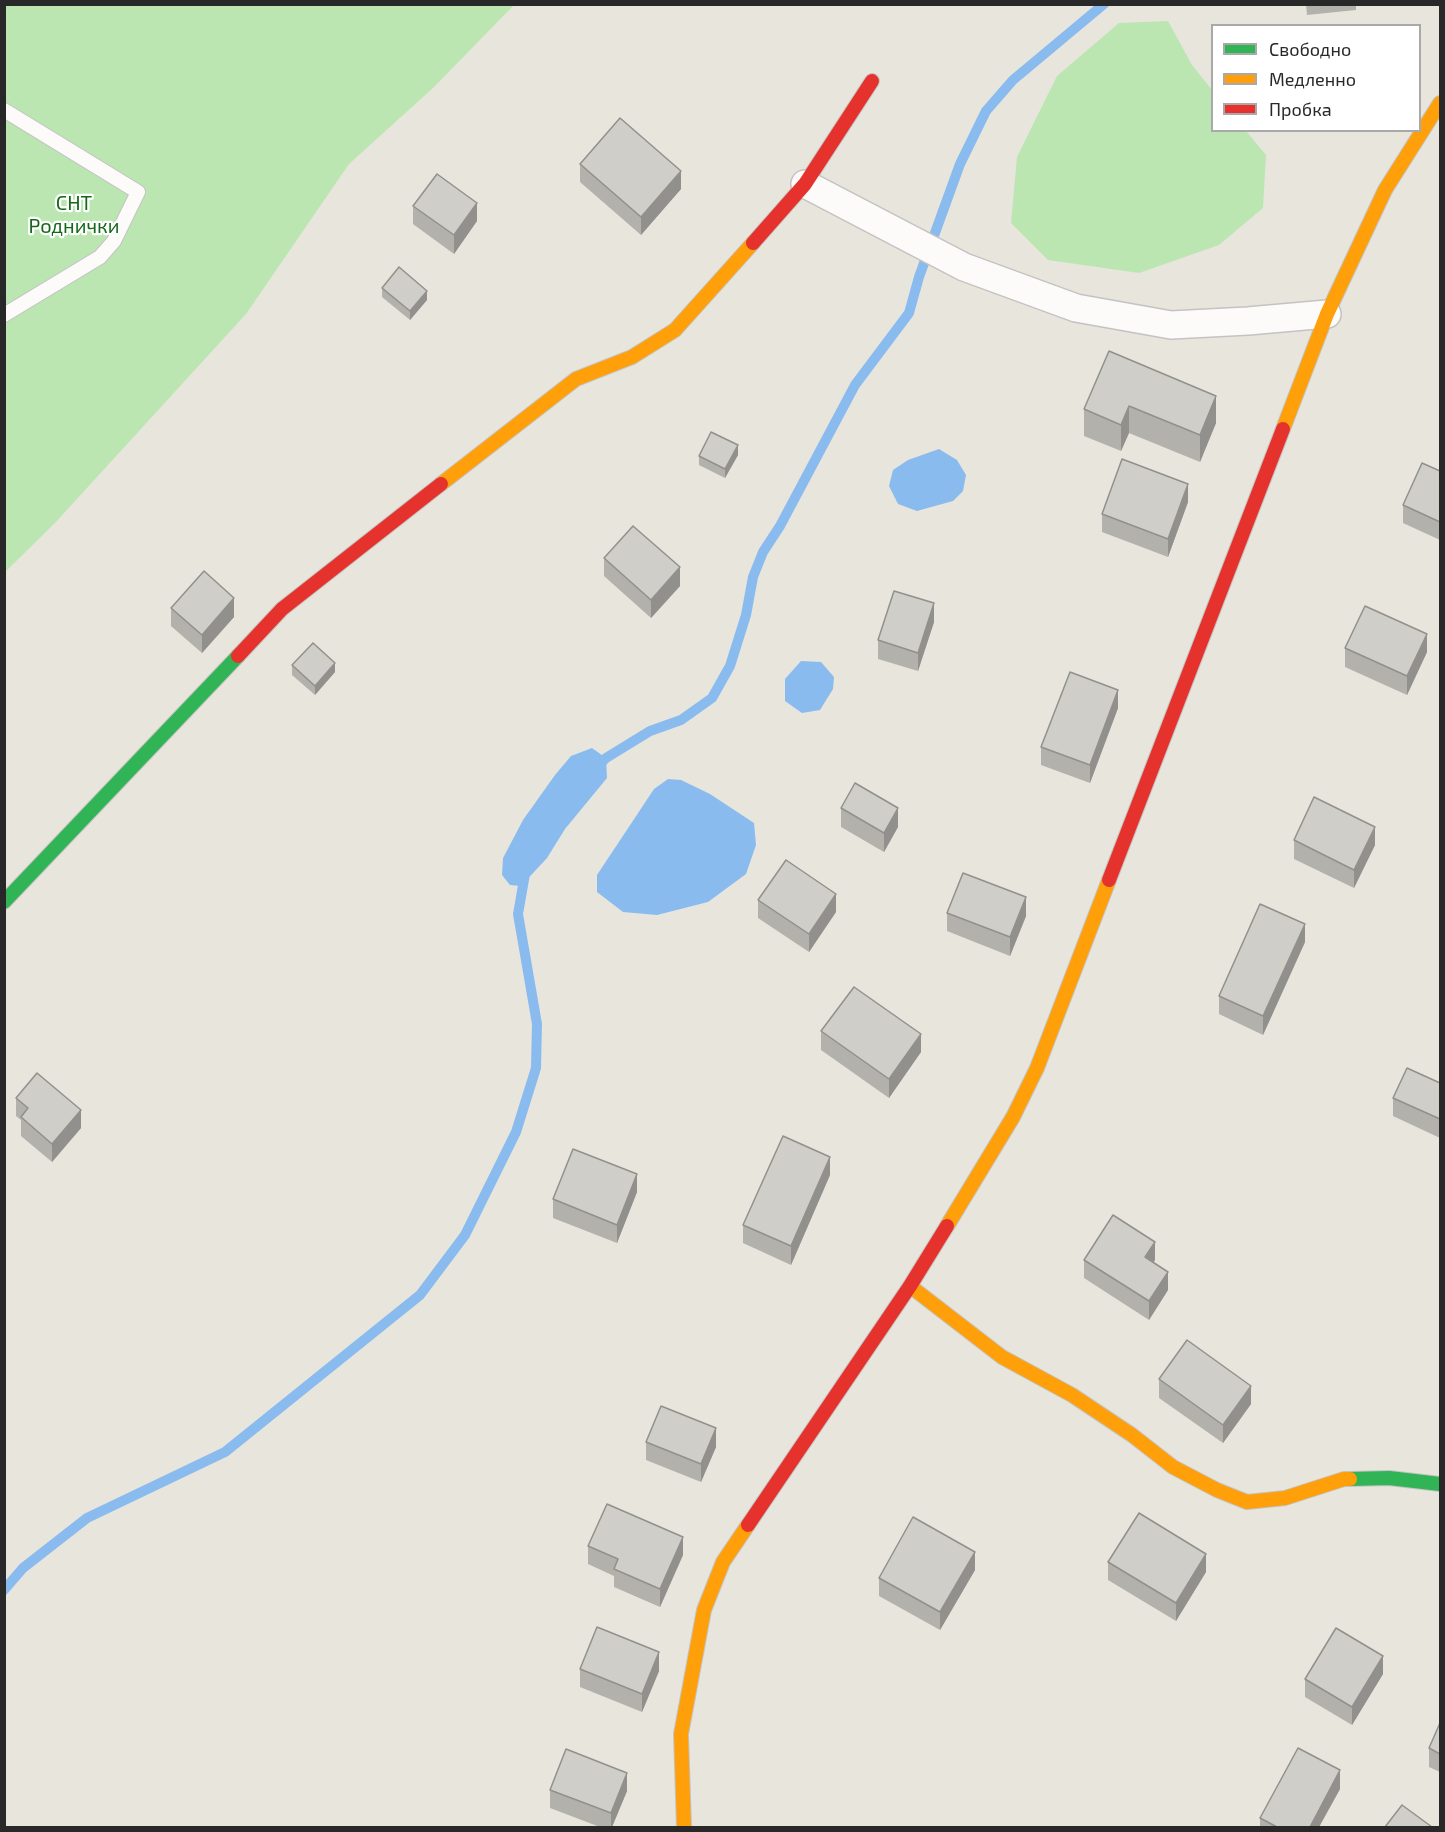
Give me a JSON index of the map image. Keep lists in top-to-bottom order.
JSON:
{
  "parks": ["СНТ Роднички"],
  "legend": ["Свободно", "Медленно", "Пробка"]
}
